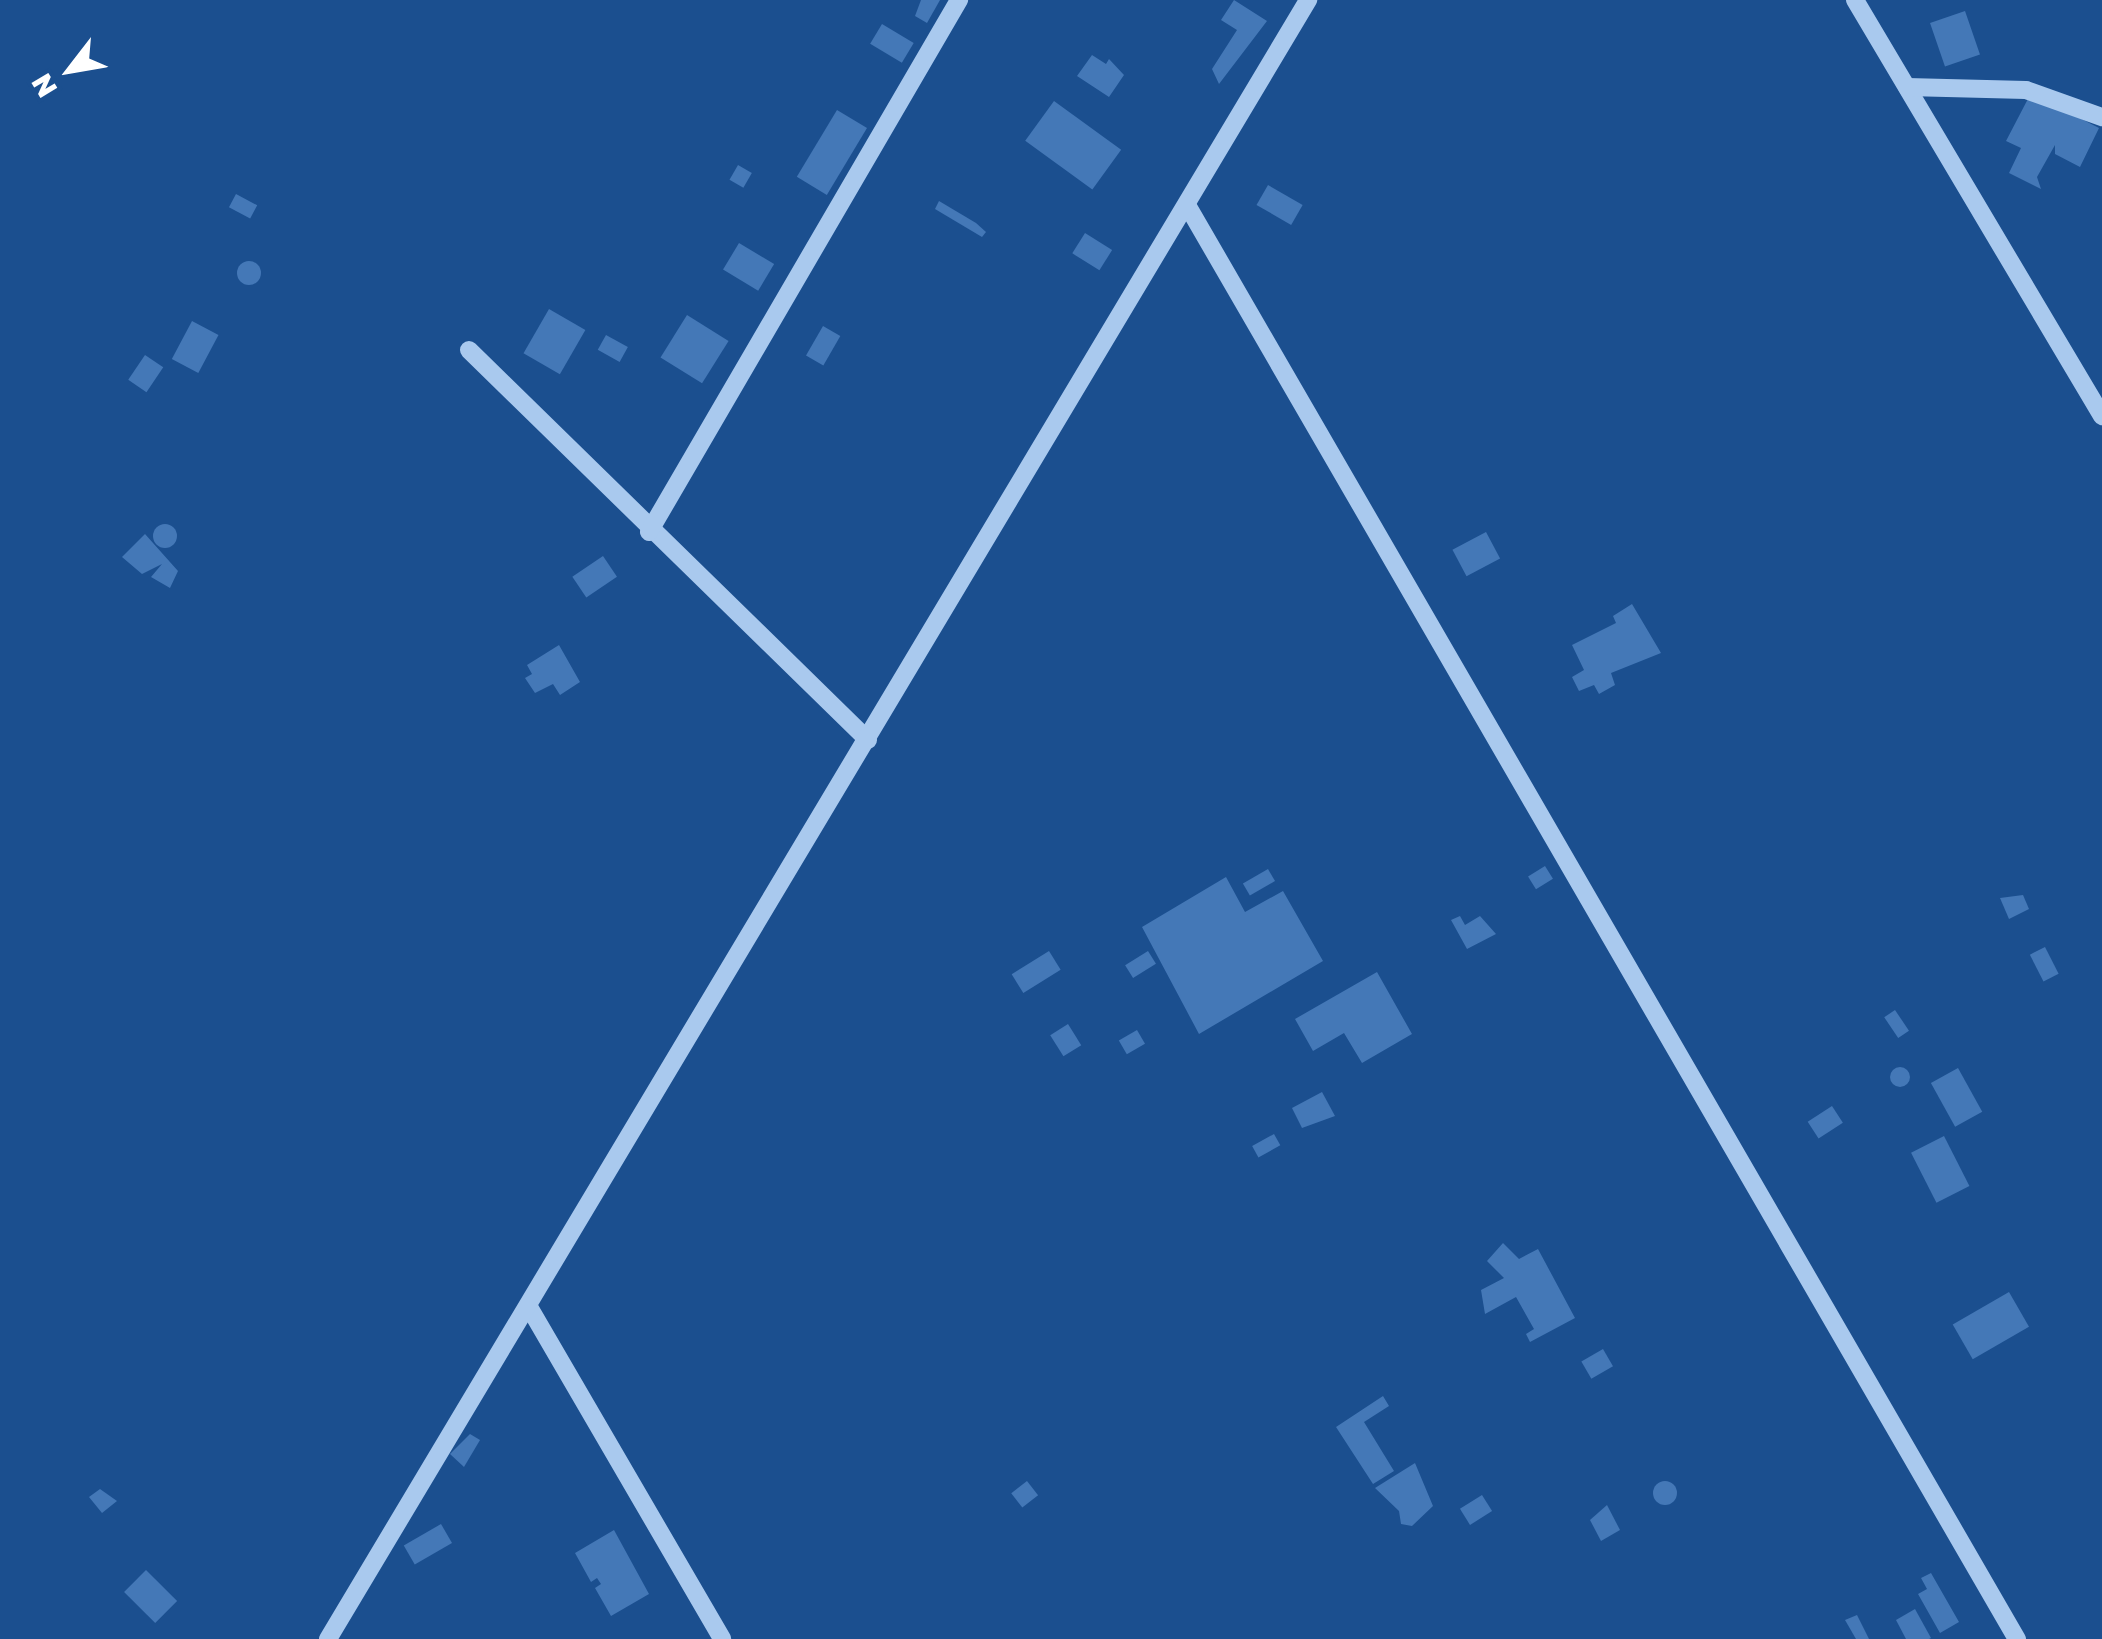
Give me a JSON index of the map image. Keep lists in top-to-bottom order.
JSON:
{
  "north": "bottom left"
}
